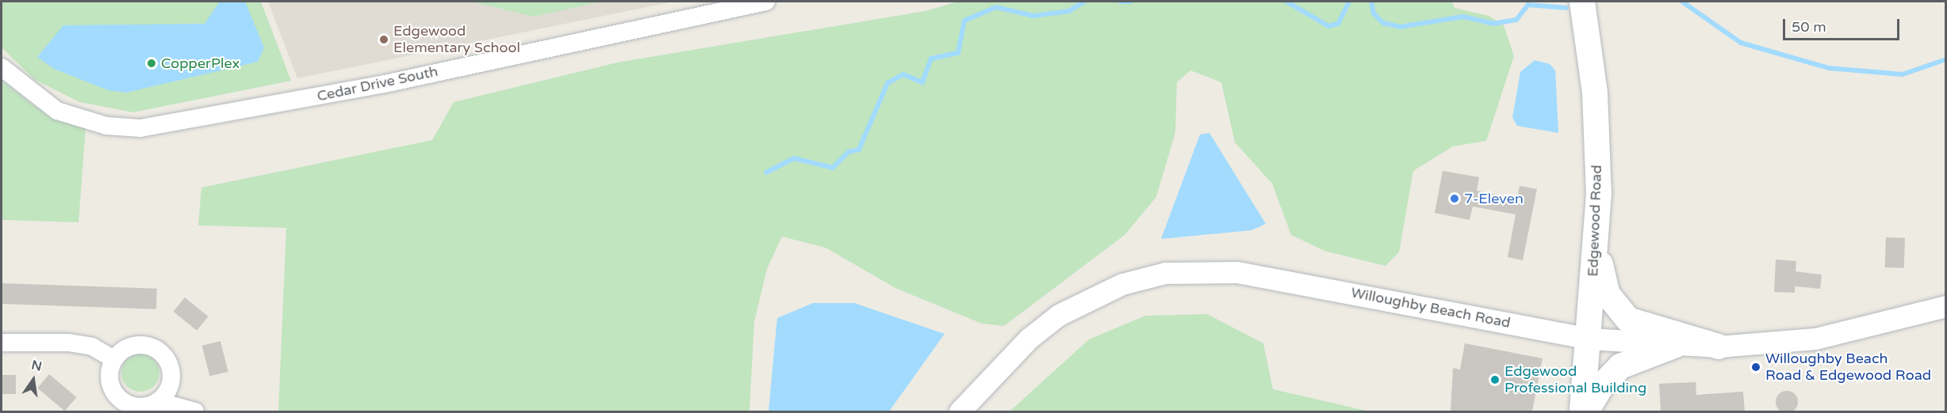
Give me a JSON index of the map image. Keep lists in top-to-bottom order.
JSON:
{
  "streets": {
    "main road": ["Edgewood Road"],
    "street": ["Cedar Drive South", "Willoughby Beach Road"]
  },
  "crossings": [
    ["Edgewood Road", "Willoughby Beach Road"]
  ],
  "places": [
    "Edgewood Elementary School",
    "CopperPlex",
    "7-Eleven",
    "Willoughby Beach Road & Edgewood Road",
    "Edgewood Professional Building"
  ],
  "scale_bar": "50 m",
  "north": "top"
}
